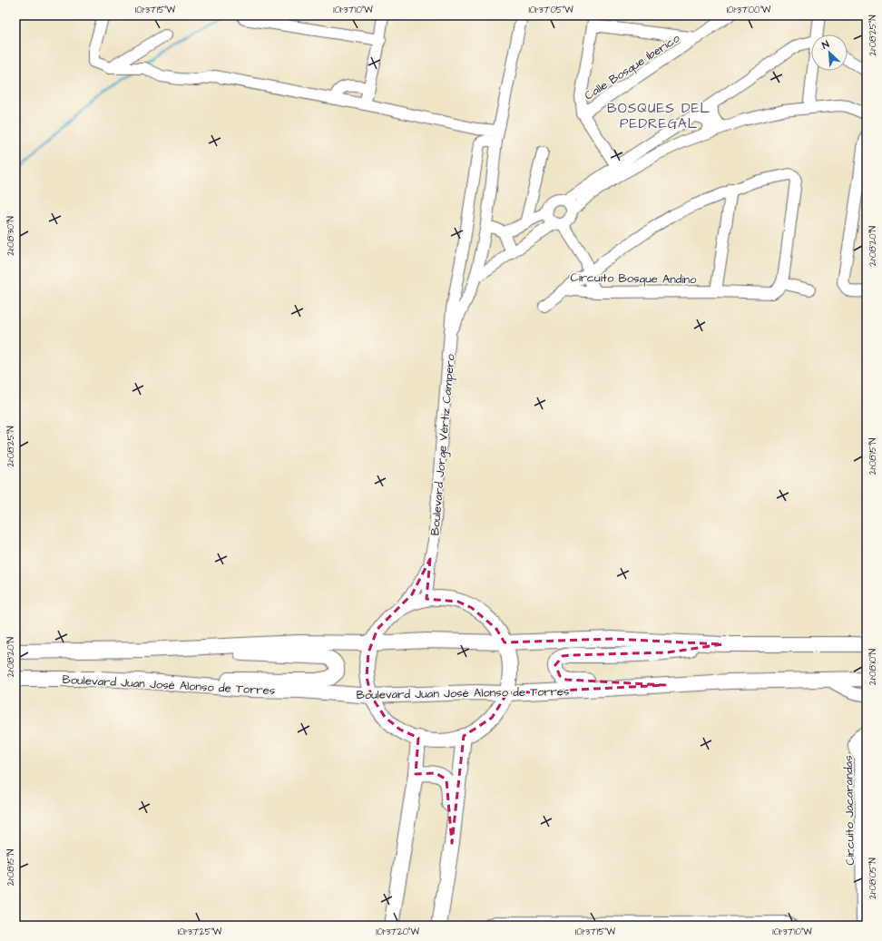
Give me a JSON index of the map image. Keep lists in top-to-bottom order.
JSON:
{
  "streets": {
    "main road": ["Boulevard Juan José Alonso de Torres"],
    "street": [
      "Calle Bosque Iberico",
      "Circuito Bosque Andino",
      "Boulevard Jorge Vértiz Campero",
      "Circuito Jacarandas"
    ]
  },
  "districts": ["BOSQUES DEL PEDREGAL"],
  "north": "top left",
  "coordinates": [
    "101°37'15\"W",
    "101°37'10\"W",
    "101°37'05\"W",
    "101°37'00\"W",
    "21°08'25\"N",
    "21°08'30\"N",
    "21°08'20\"N",
    "21°08'15\"N",
    "21°08'10\"N",
    "21°08'05\"N",
    "101°37'25\"W",
    "101°37'20\"W"
  ]
}
